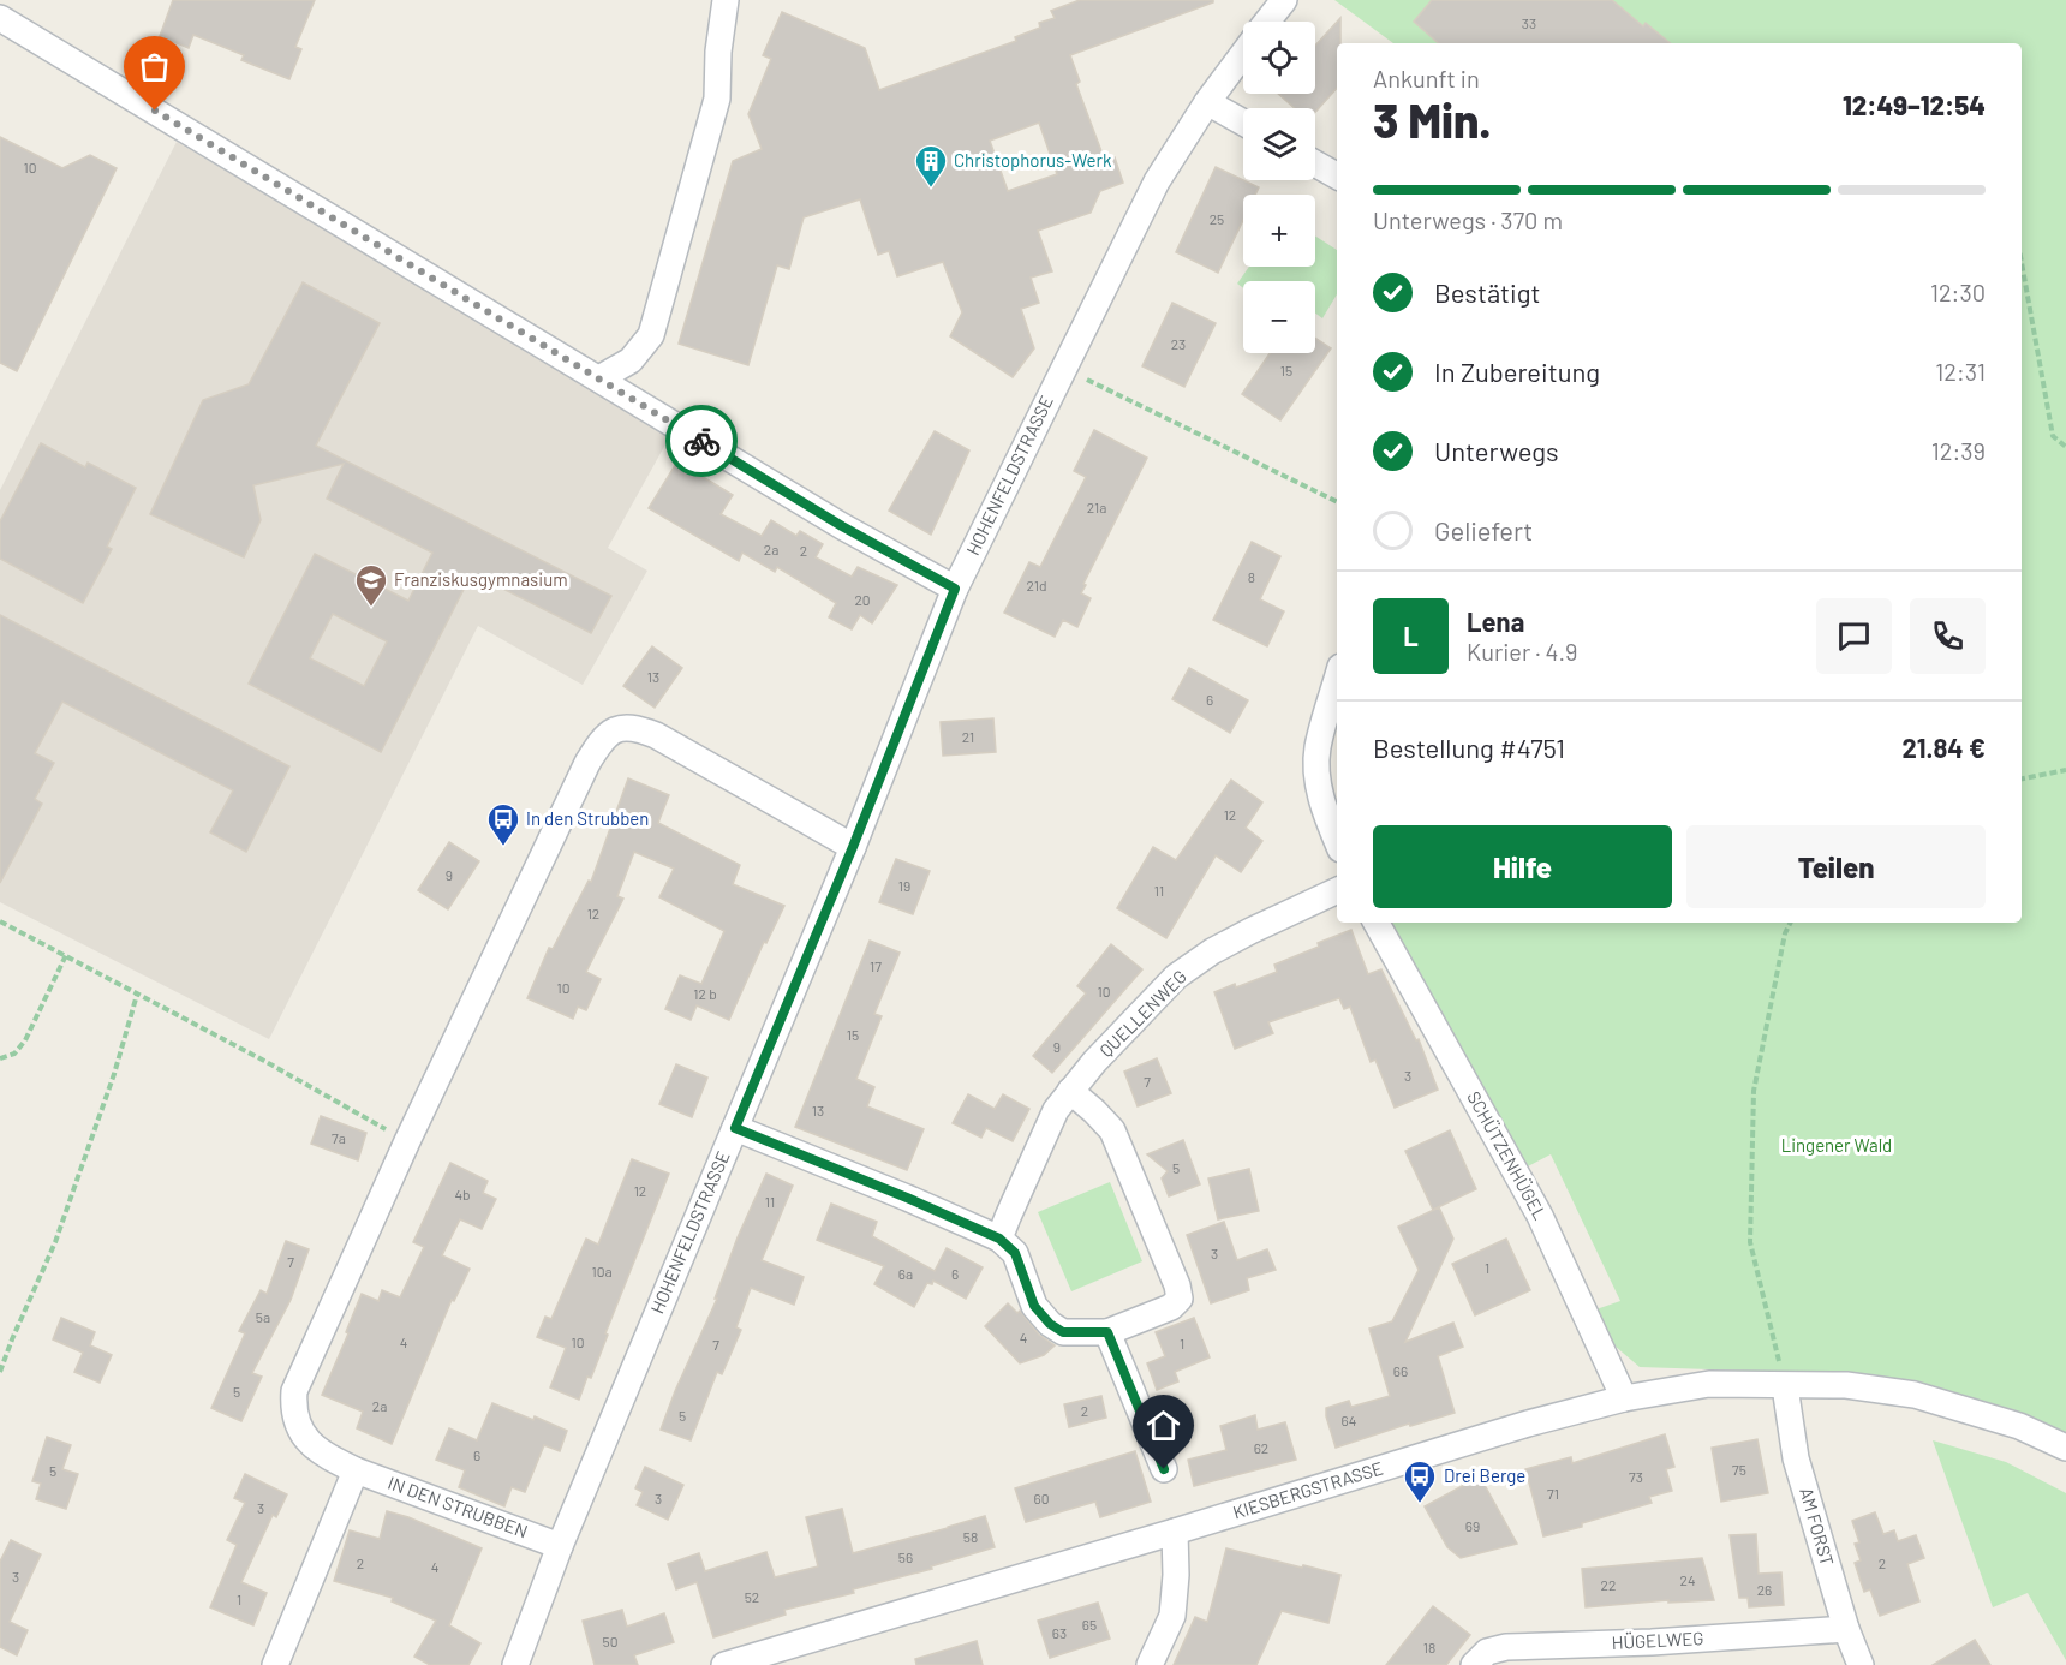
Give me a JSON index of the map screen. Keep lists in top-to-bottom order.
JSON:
{
  "streets": {
    "street": [
      "HOHENFELDSTRASSE",
      "QUELLENWEG",
      "SCHÜTZENHÜGEL",
      "KIESBERGSTRASSE",
      "IN DEN STRUBBEN",
      "AM FORST",
      "HÜGELWEG"
    ]
  },
  "crossings": [
    ["HOHENFELDSTRASSE", "IN DEN STRUBBEN"],
    ["SCHÜTZENHÜGEL", "KIESBERGSTRASSE"],
    ["KIESBERGSTRASSE", "AM FORST"],
    ["AM FORST", "HÜGELWEG"]
  ],
  "parks": ["Lingener Wald"],
  "places": {
    "building": ["Christophorus-Werk"],
    "school or university": ["Franziskusgymnasium"],
    "bus stop": ["In den Strubben", "Drei Berge"]
  },
  "house_numbers": [
    "33",
    "10",
    "25",
    "23",
    "15",
    "21a",
    "2a",
    "2",
    "8",
    "21d",
    "20",
    "13",
    "6",
    "21",
    "12",
    "9",
    "19",
    "11",
    "12",
    "17",
    "10",
    "10",
    "12 b",
    "15",
    "9",
    "3",
    "7",
    "13",
    "7a",
    "5",
    "12",
    "4b",
    "11",
    "3",
    "7",
    "1",
    "10a",
    "6a",
    "6",
    "5a",
    "4",
    "4",
    "10",
    "1",
    "7",
    "66",
    "5",
    "2a",
    "2",
    "5",
    "64",
    "62",
    "6",
    "75",
    "5",
    "73",
    "71",
    "3",
    "60",
    "3",
    "69",
    "58",
    "56",
    "2",
    "2",
    "4",
    "3",
    "24",
    "22",
    "26",
    "52",
    "1",
    "65",
    "63",
    "50",
    "18"
  ],
  "page": {
    "map_buttons": ["+", "−"],
    "heading": ["3 Min.", "Ankunft in", "12:49–12:54"],
    "panel": [
      "Lena",
      "Kurier · 4.9",
      "Bestellung #4751",
      "21.84 €"
    ],
    "bar": "Unterwegs · 370 m",
    "list": [
      ["Bestätigt", "12:30"],
      ["In Zubereitung", "12:31"],
      ["Unterwegs", "12:39"],
      "Geliefert"
    ],
    "round": "L",
    "buttons": ["Hilfe", "Teilen"]
  }
}
